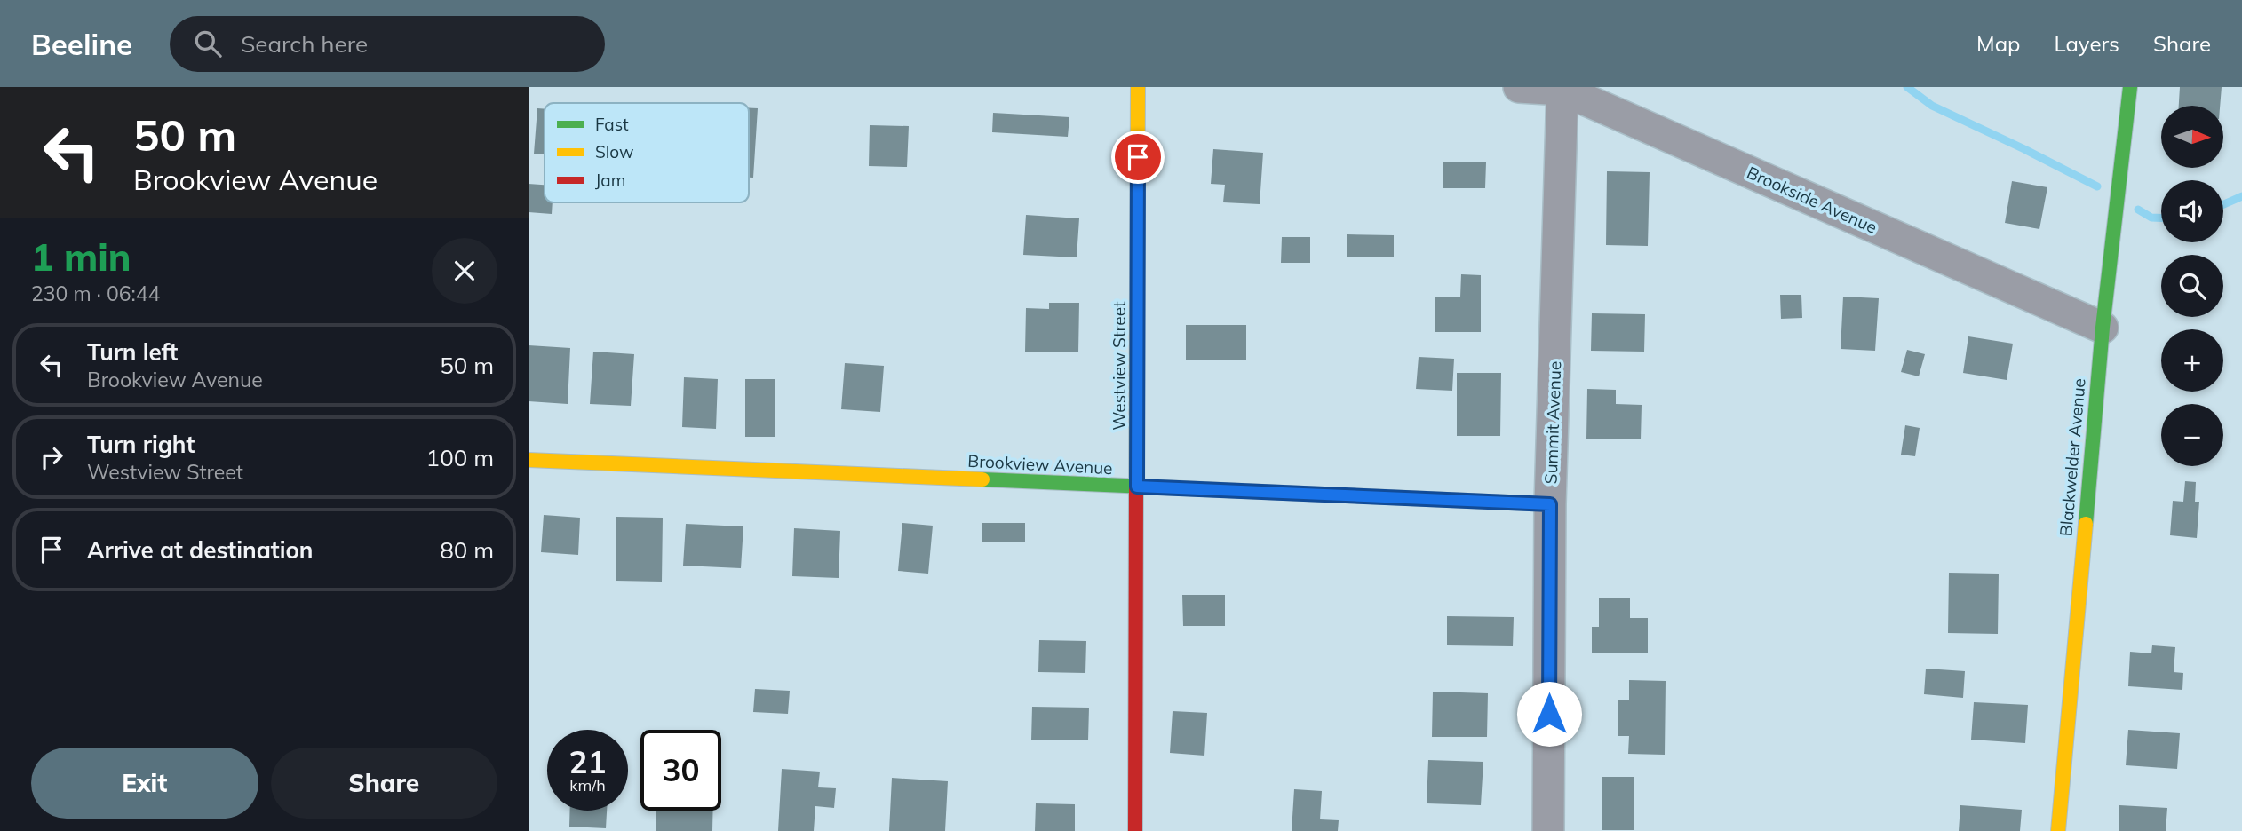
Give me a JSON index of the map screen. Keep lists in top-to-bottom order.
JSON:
{
  "streets": {
    "street": [
      "Brookside Avenue",
      "Westview Street",
      "Summit Avenue",
      "Blackwelder Avenue",
      "Brookview Avenue"
    ]
  },
  "crossings": [
    ["Brookside Avenue", "Summit Avenue"],
    ["Brookside Avenue", "Blackwelder Avenue"],
    ["Westview Street", "Brookview Avenue"],
    ["Summit Avenue", "Brookview Avenue"]
  ],
  "legend": ["Fast", "Slow", "Jam"],
  "north": "right",
  "page": {
    "header": "Beeline",
    "search": "Search here",
    "nav": ["Map", "Layers", "Share"],
    "turn": ["50 m", "Brookview Avenue"],
    "map_buttons": ["+", "−"],
    "heading": ["1 min", "230 m · 06:44"],
    "list": [
      {
        "name": "Turn left",
        "note": "Brookview Avenue",
        "value": "50 m"
      },
      {
        "name": "Turn right",
        "note": "Westview Street",
        "value": "100 m"
      },
      {
        "name": "Arrive at destination",
        "value": "80 m"
      }
    ],
    "speed": "21 km/h",
    "limit": "30",
    "buttons": ["Exit", "Share"]
  }
}
